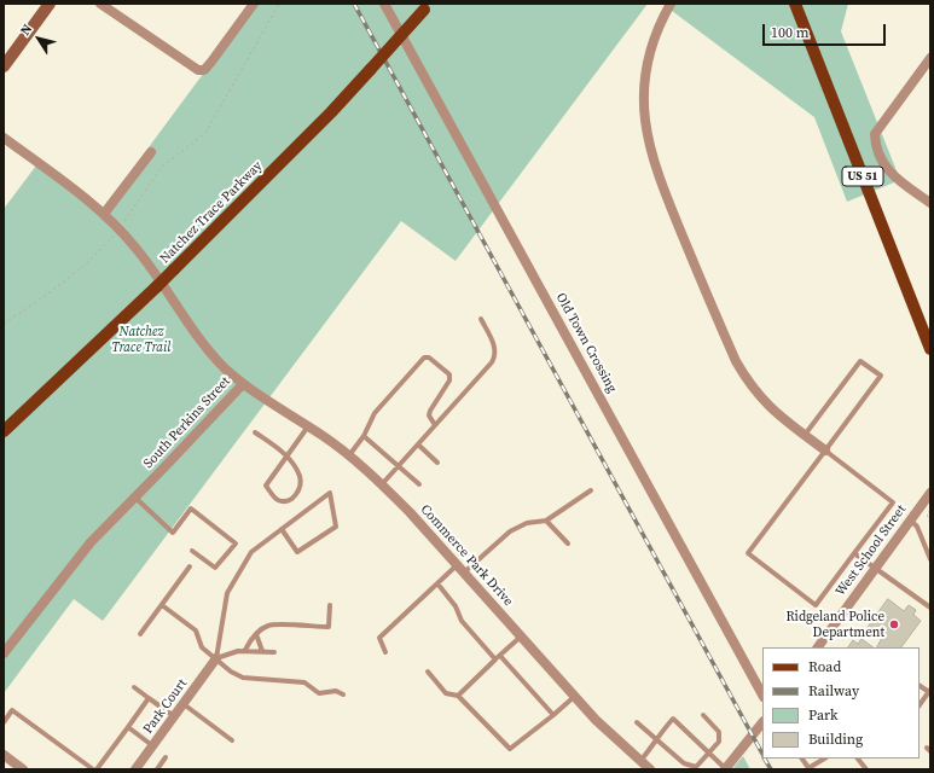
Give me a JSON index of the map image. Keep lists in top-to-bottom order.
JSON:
{
  "streets": {
    "main road": ["US 51", "Natchez Trace Parkway"],
    "street": [
      "Old Town Crossing",
      "South Perkins Street",
      "West School Street",
      "Commerce Park Drive",
      "Park Court"
    ]
  },
  "crossings": [
    ["South Perkins Street", "Commerce Park Drive"]
  ],
  "parks": ["Natchez Trace Trail"],
  "places": ["Ridgeland Police Department"],
  "legend": [
    "Road",
    "Railway",
    "Park",
    "Building"
  ],
  "scale_bar": "100 m",
  "north": "top left"
}
